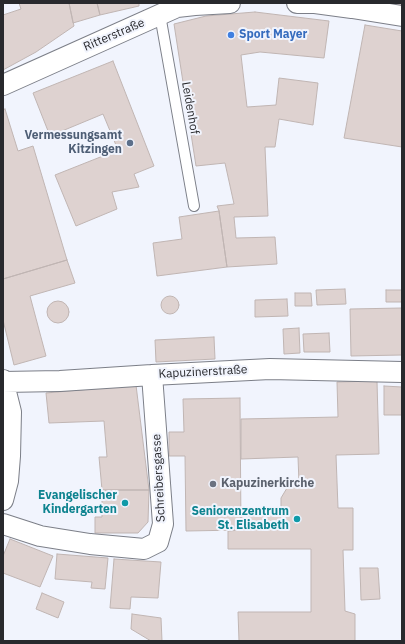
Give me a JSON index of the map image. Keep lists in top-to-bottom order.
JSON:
{
  "streets": {
    "street": ["Ritterstraße", "Kapuzinerstraße", "Schreibersgasse"],
    "lane": ["Leidenhof"]
  },
  "crossings": [
    ["Ritterstraße", "Leidenhof"],
    ["Kapuzinerstraße", "Schreibersgasse"]
  ],
  "places": [
    "Sport Mayer",
    "Vermessungsamt Kitzingen",
    "Kapuzinerkirche",
    "Evangelischer Kindergarten",
    "Seniorenzentrum St. Elisabeth"
  ]
}
